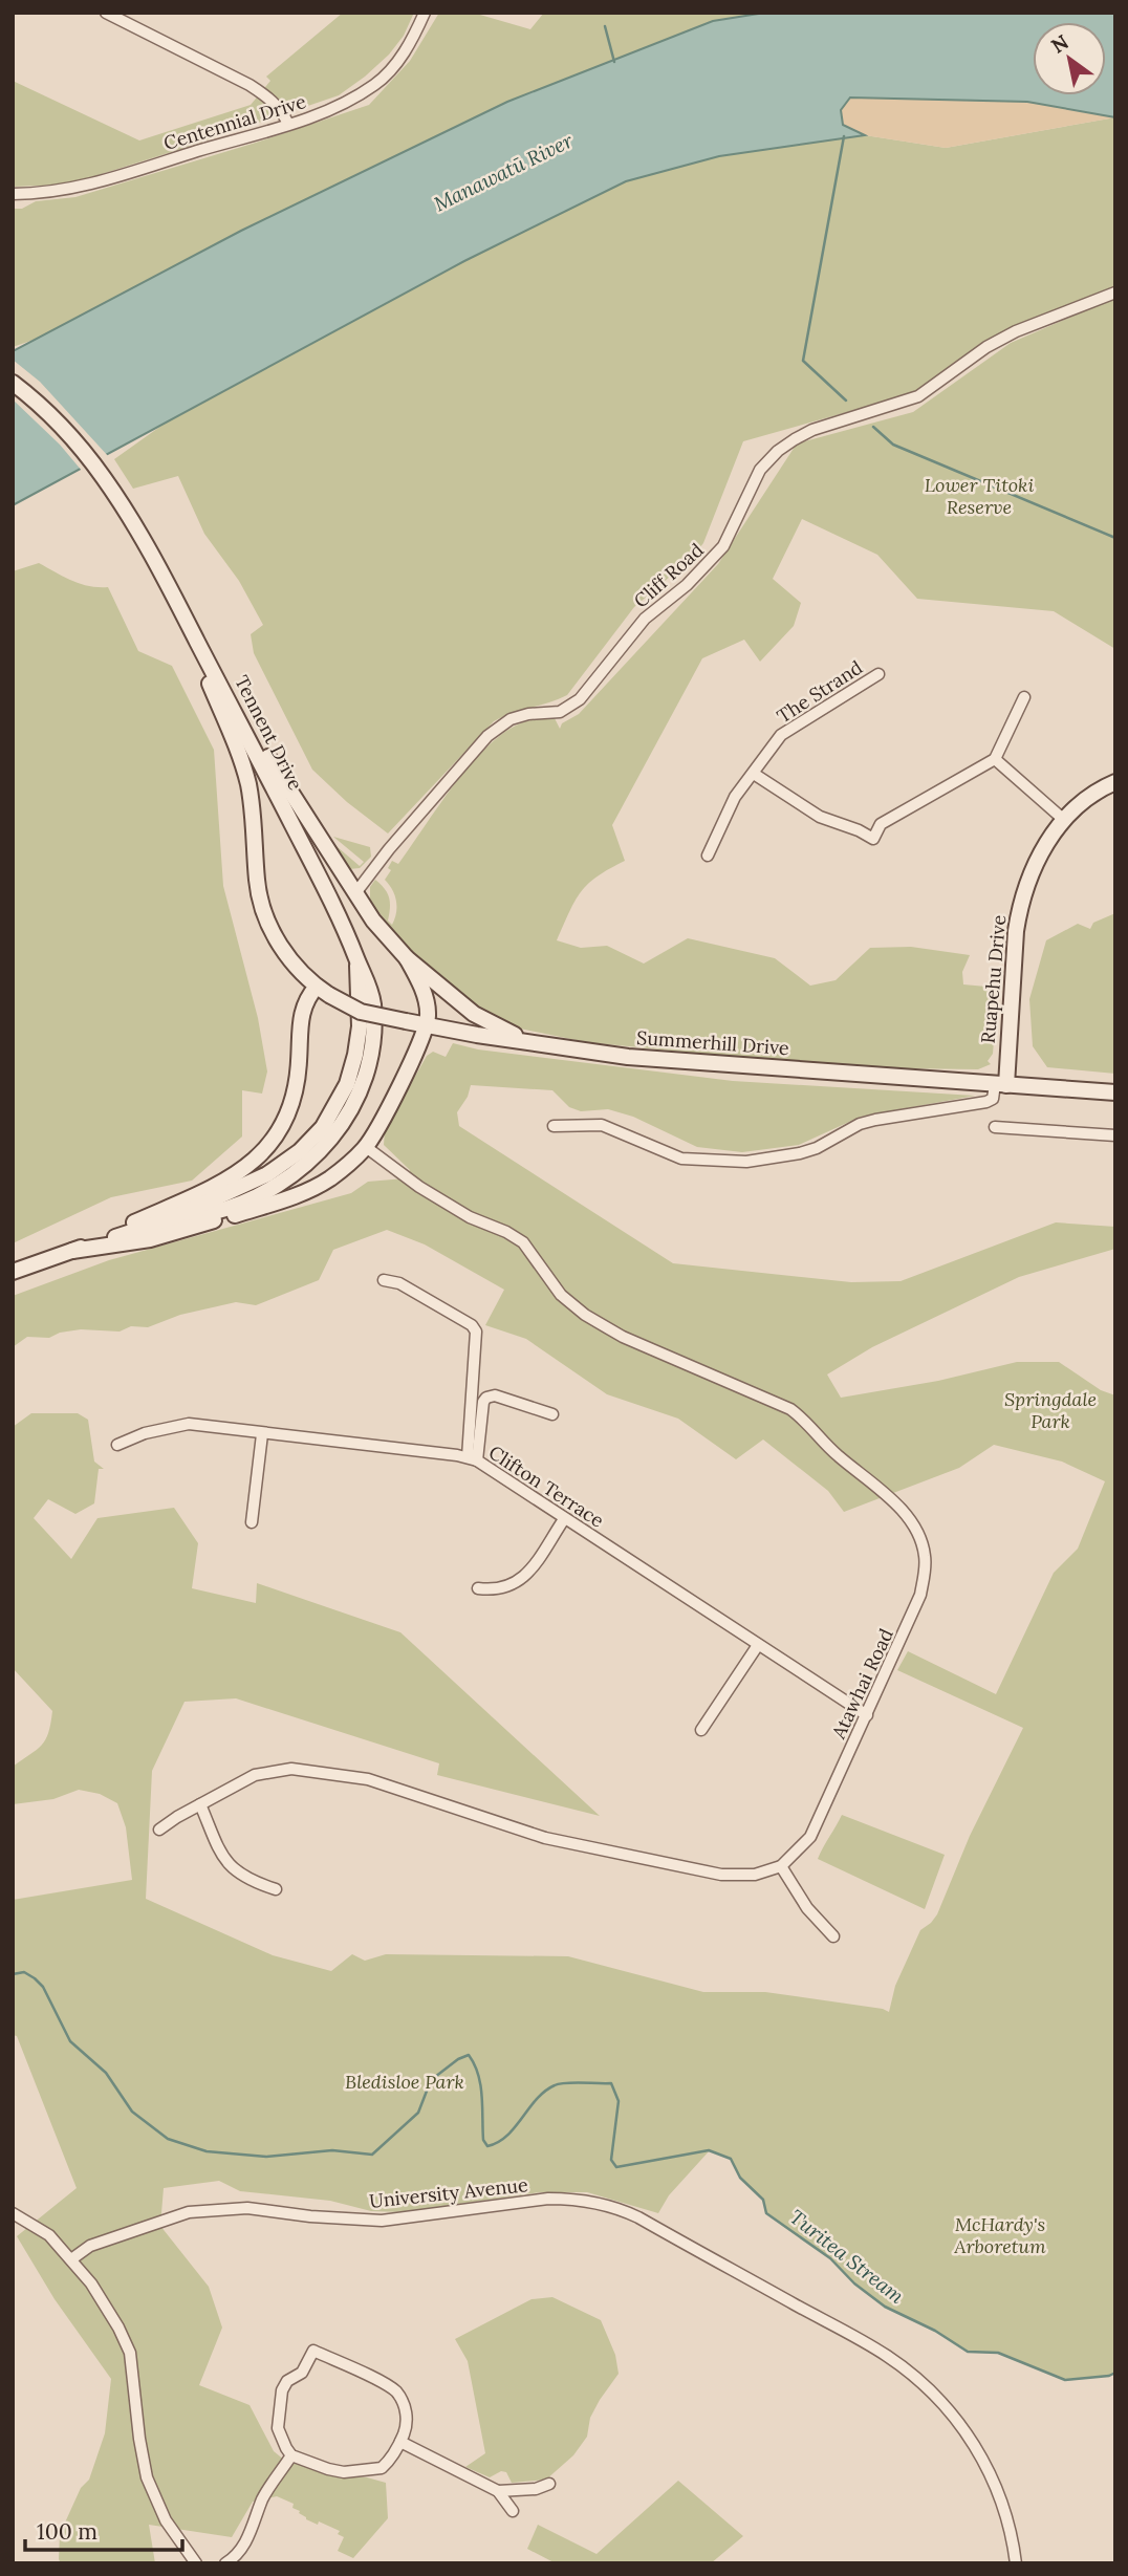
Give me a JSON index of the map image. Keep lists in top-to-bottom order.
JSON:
{
  "streets": {
    "main road": ["Tennent Drive", "Ruapehu Drive", "Summerhill Drive"],
    "street": [
      "Centennial Drive",
      "Cliff Road",
      "The Strand",
      "Clifton Terrace",
      "Atawhai Road",
      "University Avenue"
    ]
  },
  "crossings": [
    ["Tennent Drive", "Summerhill Drive"],
    ["Ruapehu Drive", "Summerhill Drive"],
    ["Clifton Terrace", "Atawhai Road"]
  ],
  "water": ["Manawatū River", "Turitea Stream"],
  "parks": [
    "Lower Titoki Reserve",
    "Springdale Park",
    "Bledisloe Park",
    "McHardy's Arboretum"
  ],
  "scale_bar": "100 m",
  "north": "top left"
}
